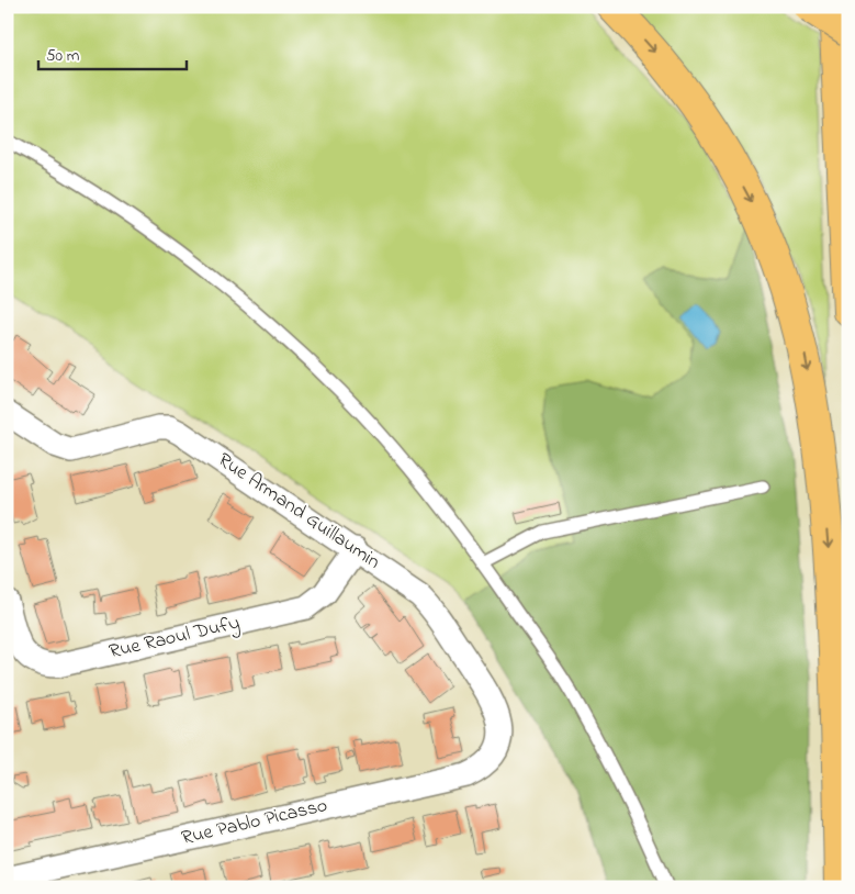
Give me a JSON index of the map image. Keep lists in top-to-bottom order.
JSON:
{
  "streets": {
    "street": ["Rue Armand Guillaumin", "Rue Raoul Dufy", "Rue Pablo Picasso"]
  },
  "crossings": [
    ["Rue Armand Guillaumin", "Rue Raoul Dufy"],
    ["Rue Armand Guillaumin", "Rue Pablo Picasso"]
  ],
  "scale_bar": "50 m"
}
